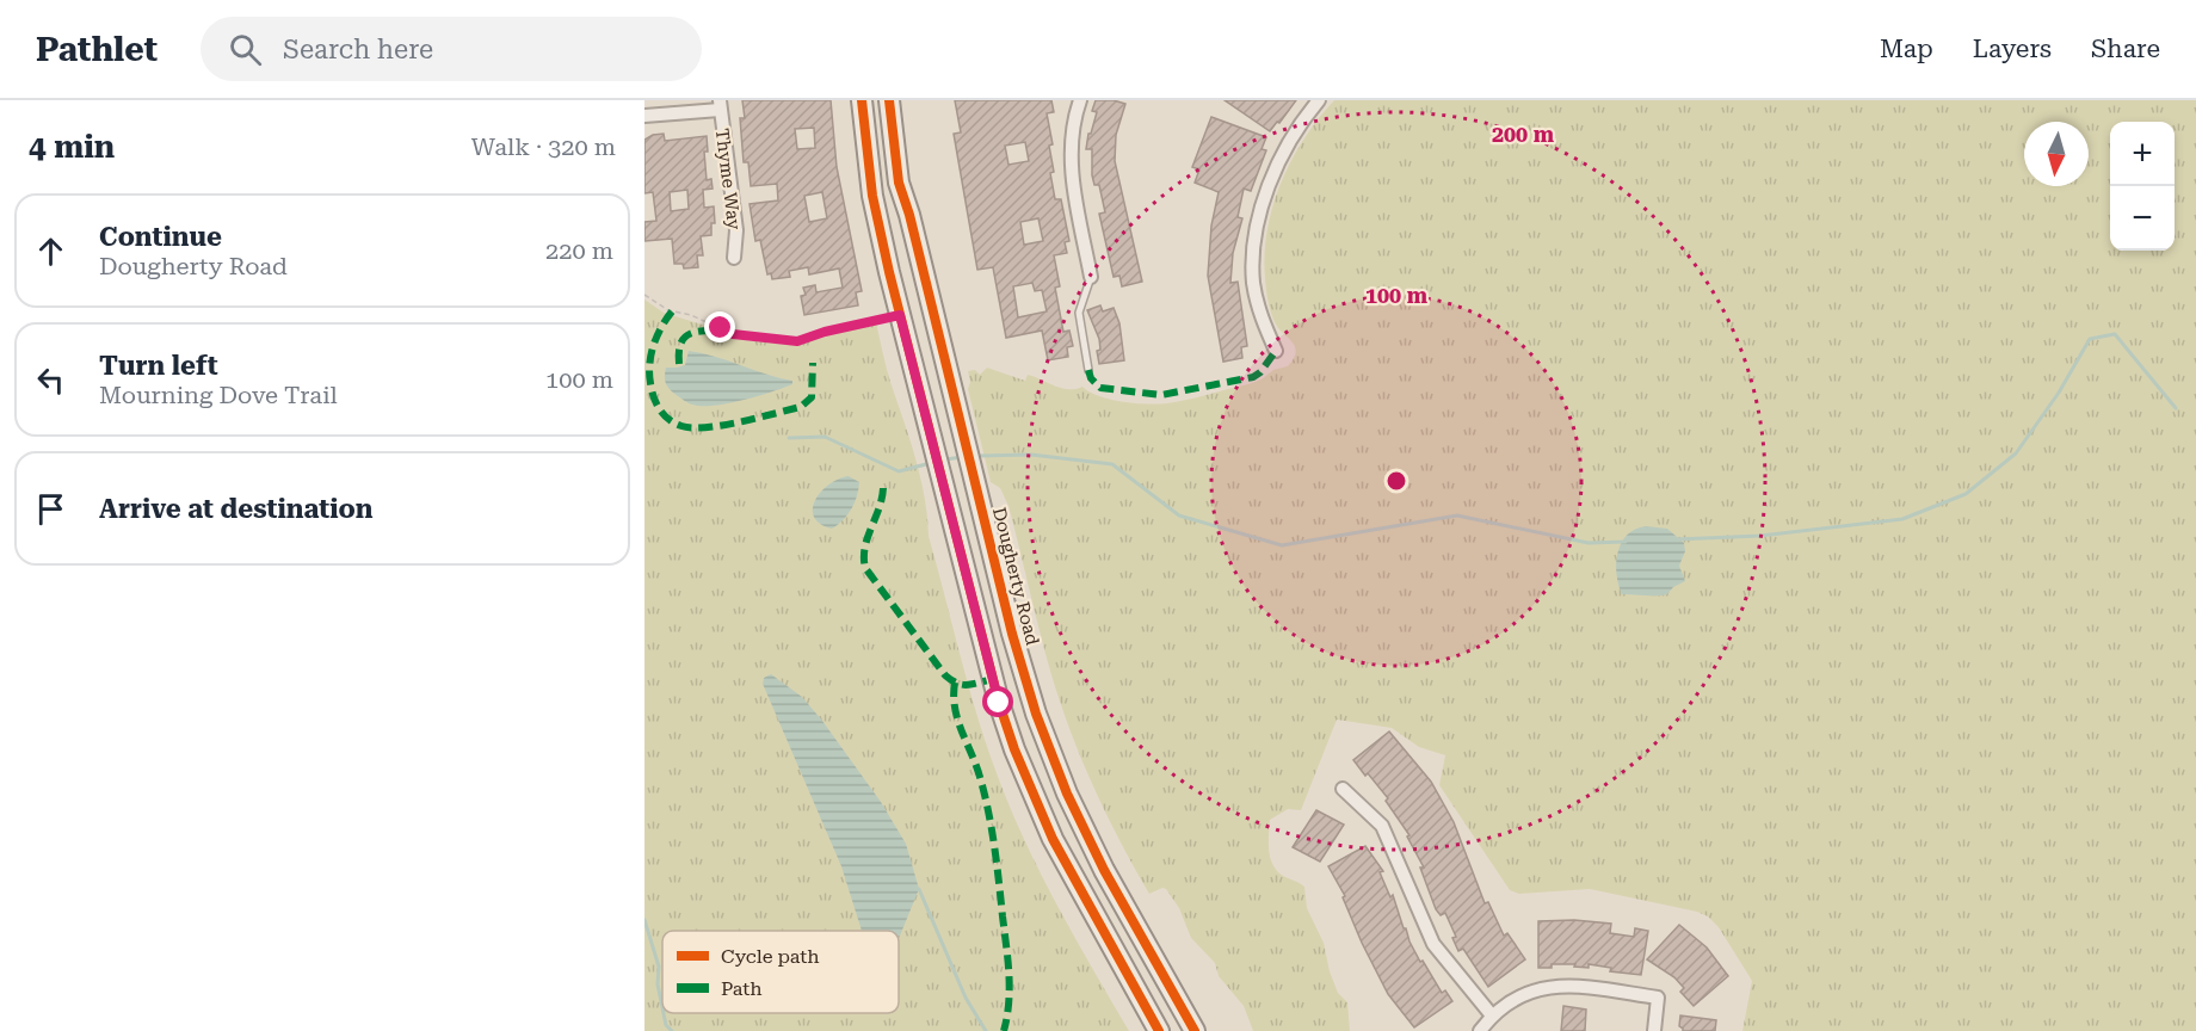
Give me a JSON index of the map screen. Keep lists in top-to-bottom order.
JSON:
{
  "streets": {
    "main road": ["Dougherty Road"],
    "street": ["Thyme Way"]
  },
  "legend": ["Cycle path", "Path"],
  "north": "bottom",
  "page": {
    "header": "Pathlet",
    "search": "Search here",
    "nav": ["Map", "Layers", "Share"],
    "heading": ["4 min", "Walk · 320 m"],
    "map_buttons": ["+", "−"],
    "list": [
      ["Continue", "Dougherty Road", "220 m"],
      ["Turn left", "Mourning Dove Trail", "100 m"],
      "Arrive at destination"
    ]
  },
  "rings": ["200 m", "100 m"]
}
